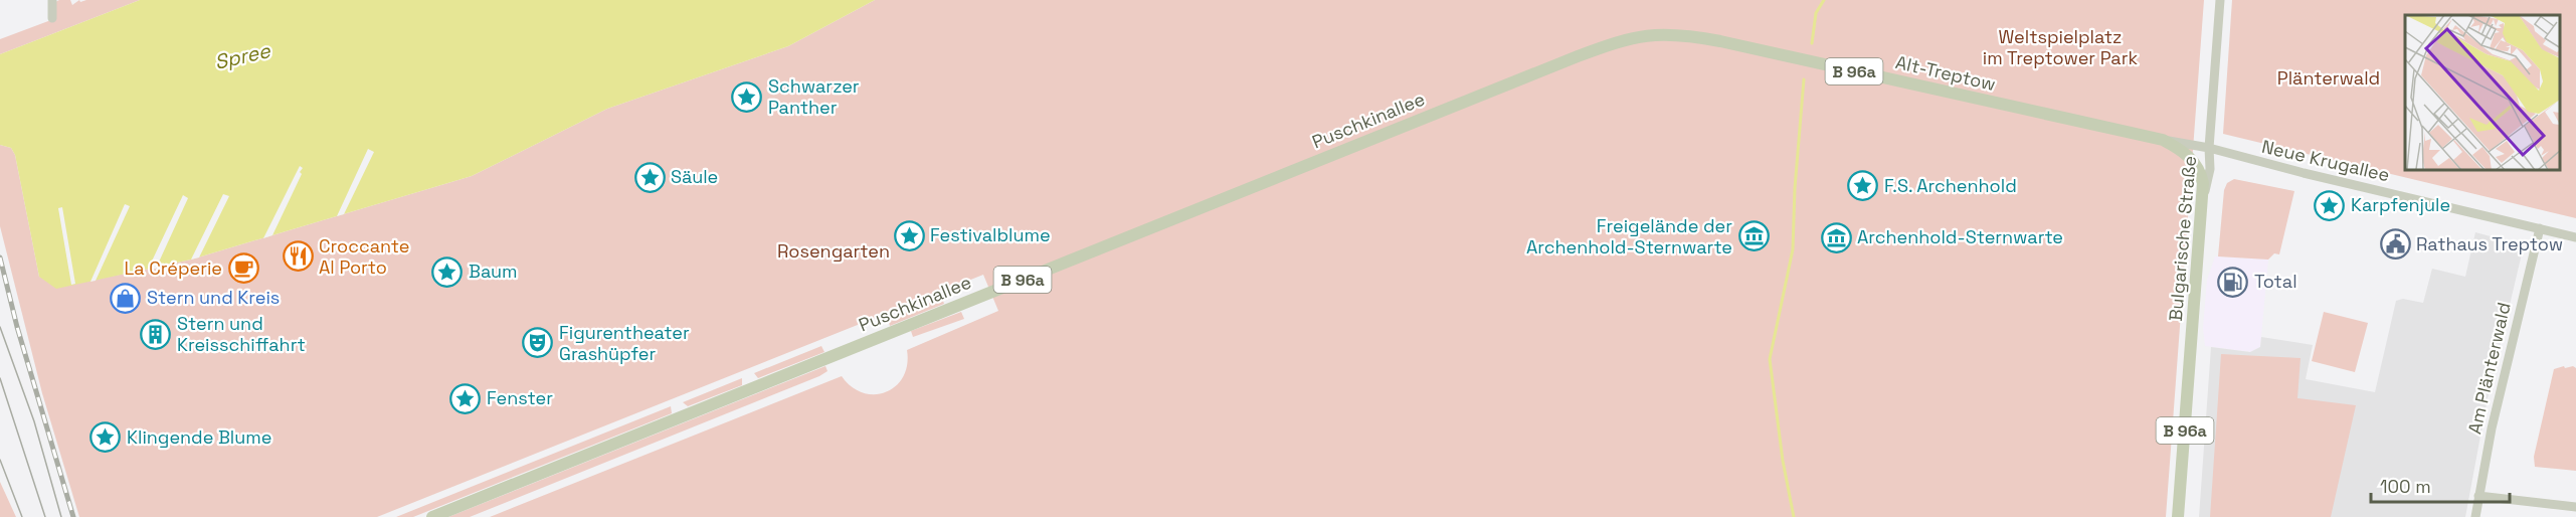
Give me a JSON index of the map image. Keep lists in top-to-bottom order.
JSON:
{
  "streets": {
    "main road": [
      "B 96a",
      "Alt-Treptow",
      "Puschkinallee",
      "Bulgarische Straße"
    ],
    "street": ["Neue Krugallee", "Am Plänterwald"]
  },
  "crossings": [
    ["Alt-Treptow", "Puschkinallee"],
    ["Alt-Treptow", "Neue Krugallee"],
    ["Alt-Treptow", "Bulgarische Straße"],
    ["Neue Krugallee", "Bulgarische Straße"],
    ["Neue Krugallee", "Am Plänterwald"]
  ],
  "water": ["Spree"],
  "parks": ["Weltspielplatz im Treptower Park", "Plänterwald", "Rosengarten"],
  "places": {
    "place": [
      "Schwarzer Panther",
      "Säule",
      "F.S. Archenhold",
      "Karpfenjule",
      "Festivalblume",
      "Baum",
      "Fenster",
      "Klingende Blume"
    ],
    "museum": ["Freigelände der Archenhold-Sternwarte", "Archenhold-Sternwarte"],
    "public building": ["Rathaus Treptow"],
    "restaurant": ["Croccante Al Porto"],
    "cafe": ["La Créperie"],
    "fuel station": ["Total"],
    "shop": ["Stern und Kreis"],
    "building": ["Stern und Kreisschiffahrt"],
    "theatre": ["Figurentheater Grashüpfer"]
  },
  "scale_bar": "100 m"
}
